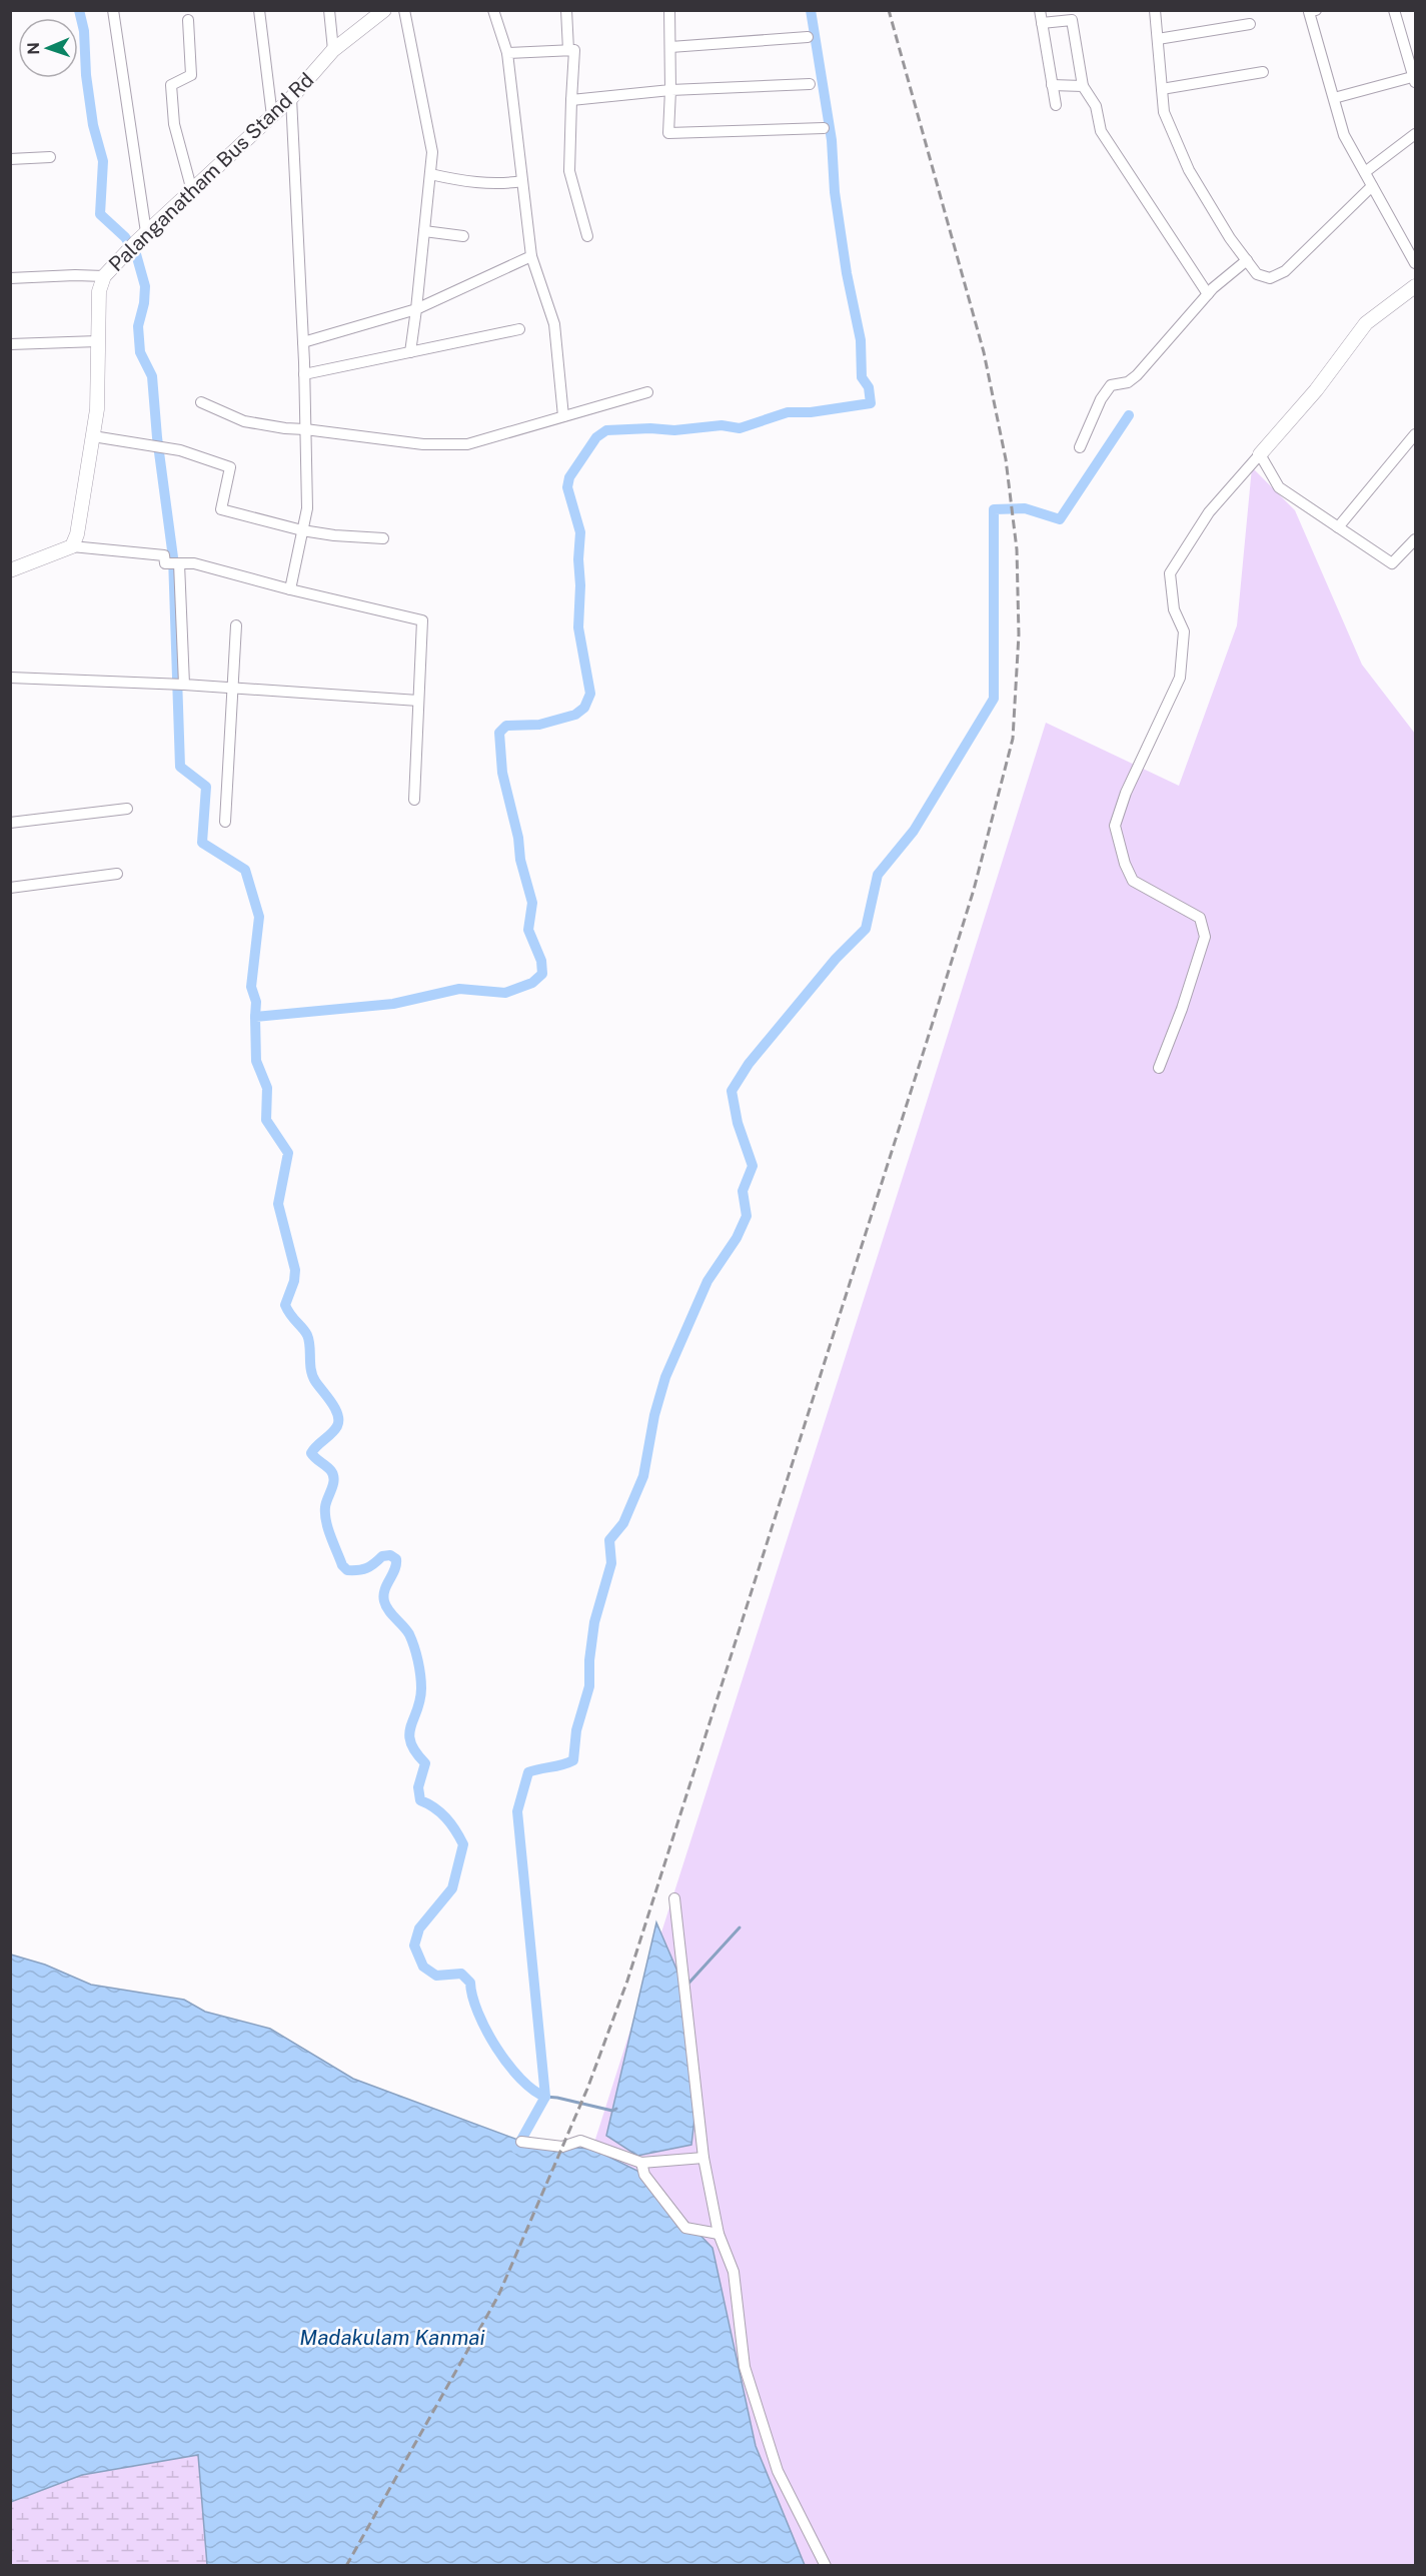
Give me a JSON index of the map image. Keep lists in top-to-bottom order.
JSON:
{
  "streets": {
    "street": ["Palanganatham Bus Stand Rd"]
  },
  "water": ["Madakulam Kanmai"],
  "north": "left"
}
